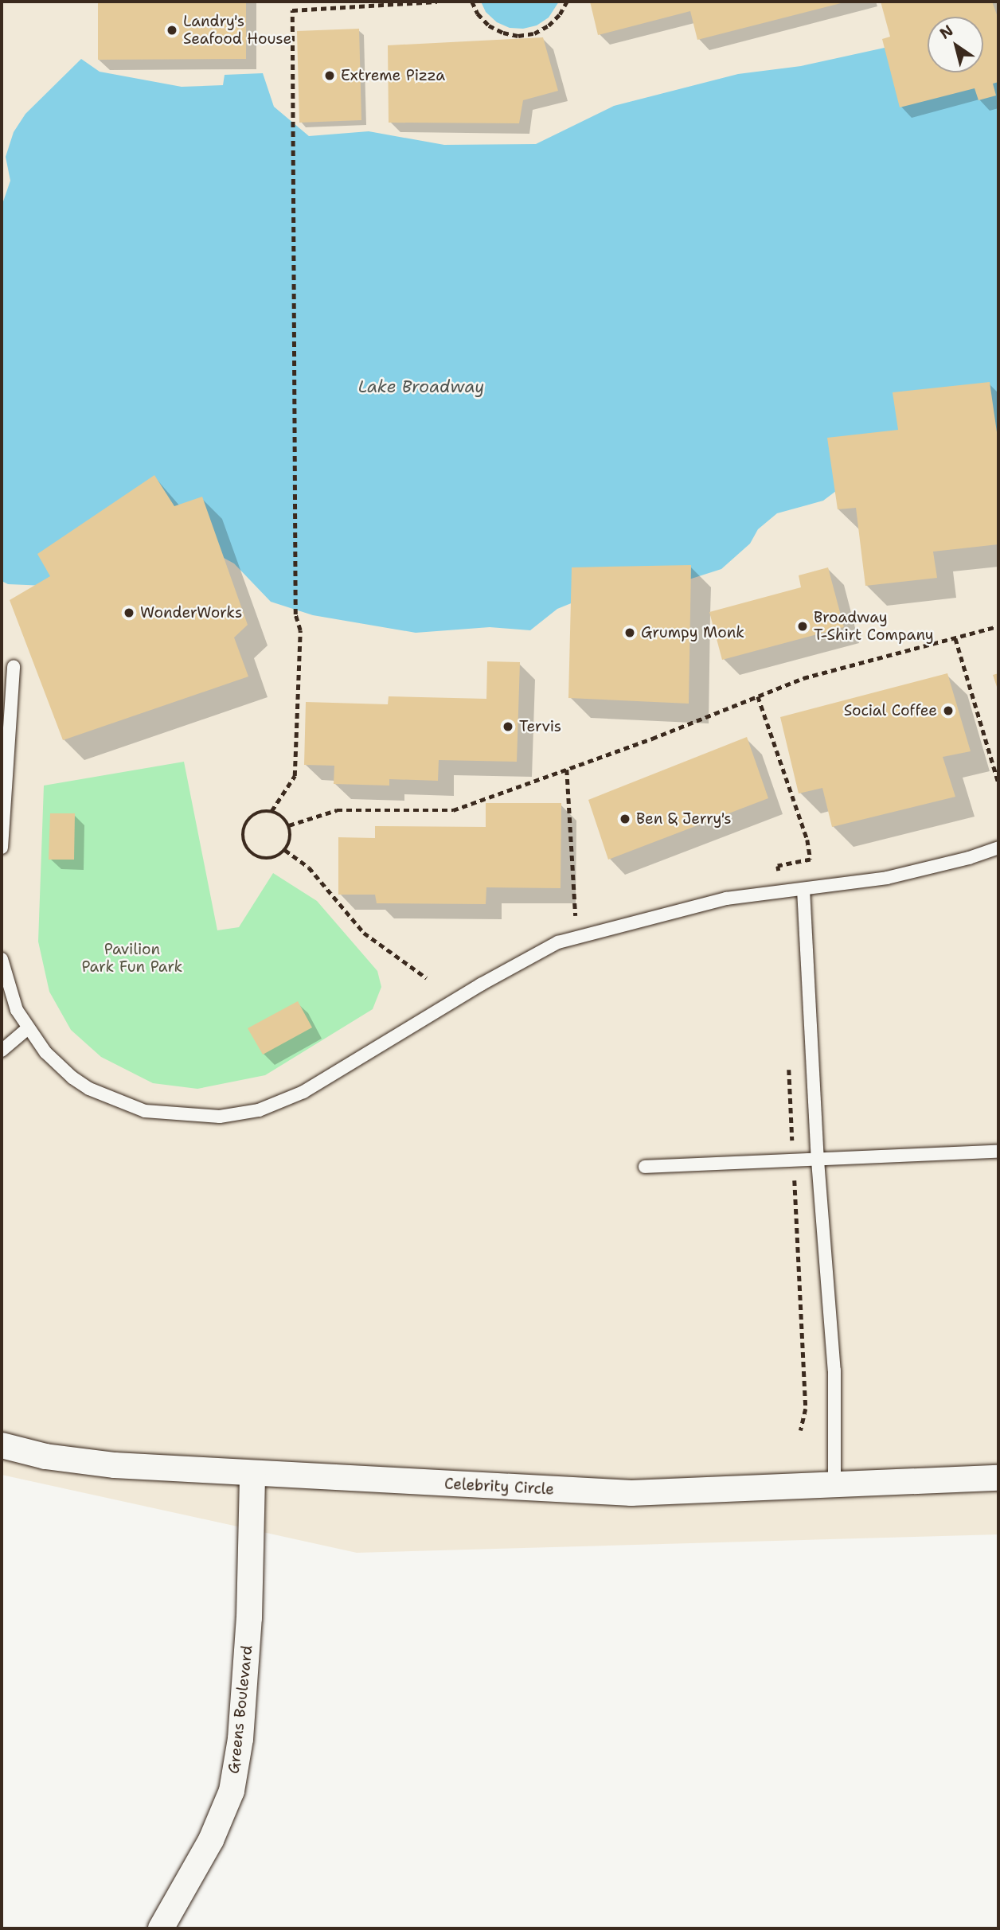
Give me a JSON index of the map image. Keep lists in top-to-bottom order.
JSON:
{
  "streets": {
    "street": ["Celebrity Circle", "Greens Boulevard"]
  },
  "crossings": [
    ["Celebrity Circle", "Greens Boulevard"]
  ],
  "water": ["Lake Broadway"],
  "parks": ["Pavilion Park Fun Park"],
  "places": [
    "Landry's Seafood House",
    "Extreme Pizza",
    "WonderWorks",
    "Broadway T-Shirt Company",
    "Grumpy Monk",
    "Social Coffee",
    "Tervis",
    "Ben & Jerry's"
  ],
  "north": "top left"
}
